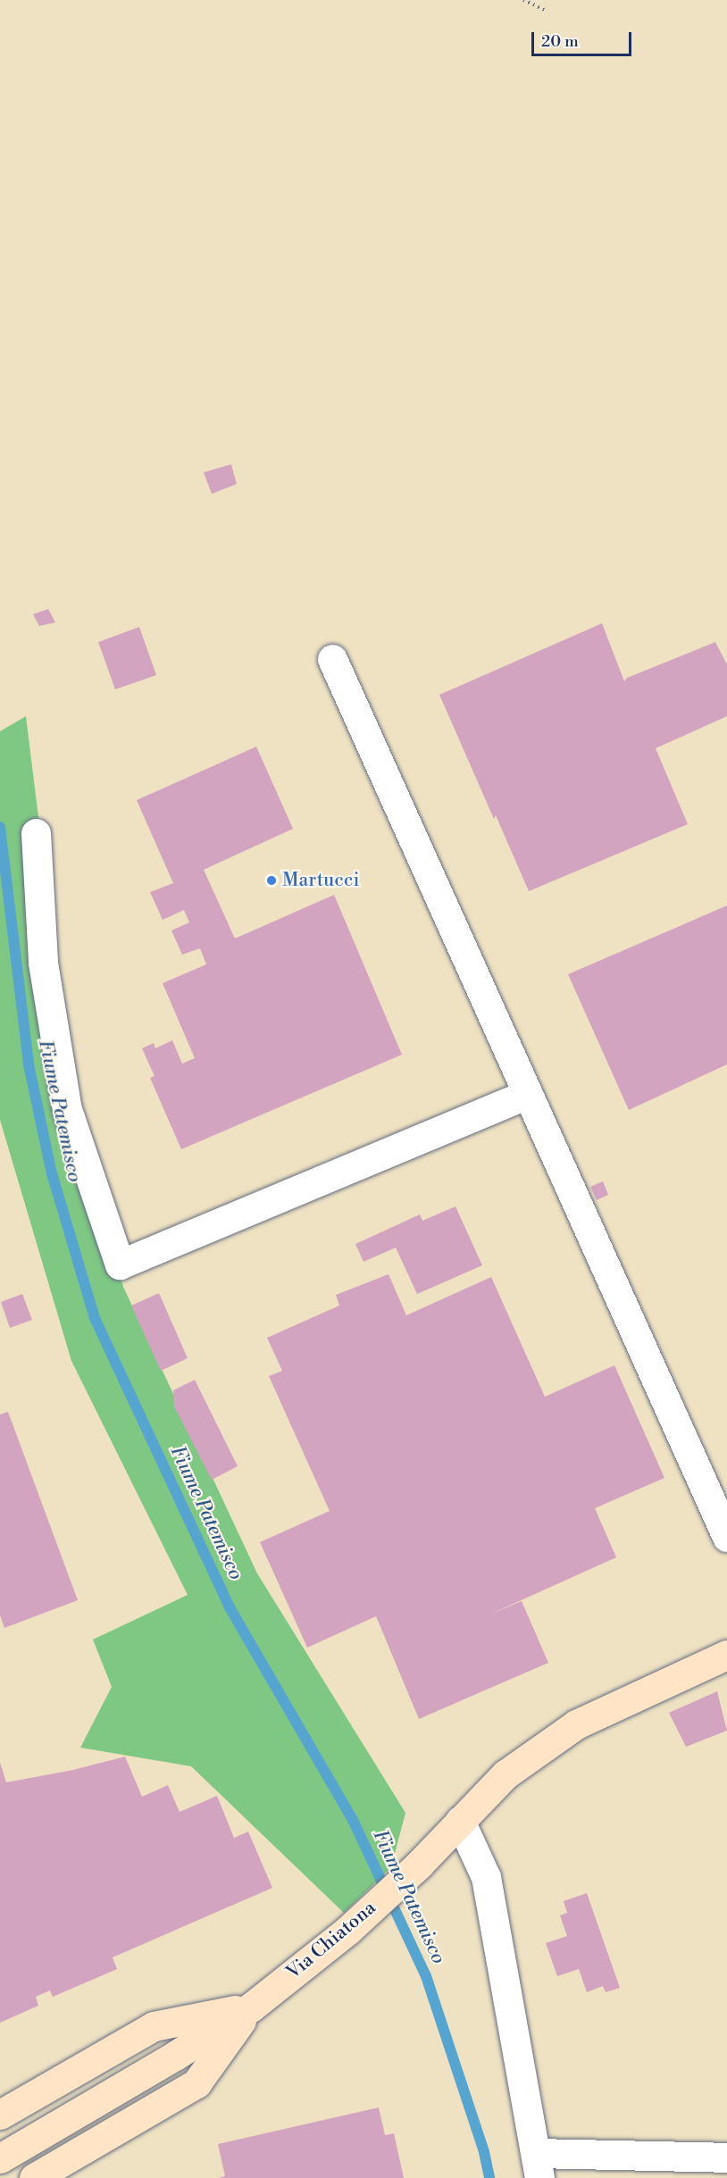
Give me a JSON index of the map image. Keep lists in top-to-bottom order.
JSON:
{
  "streets": {
    "main road": ["Via Chiatona"]
  },
  "water": ["Fiume Patemisco"],
  "places": ["Martucci"],
  "scale_bar": "20 m"
}
